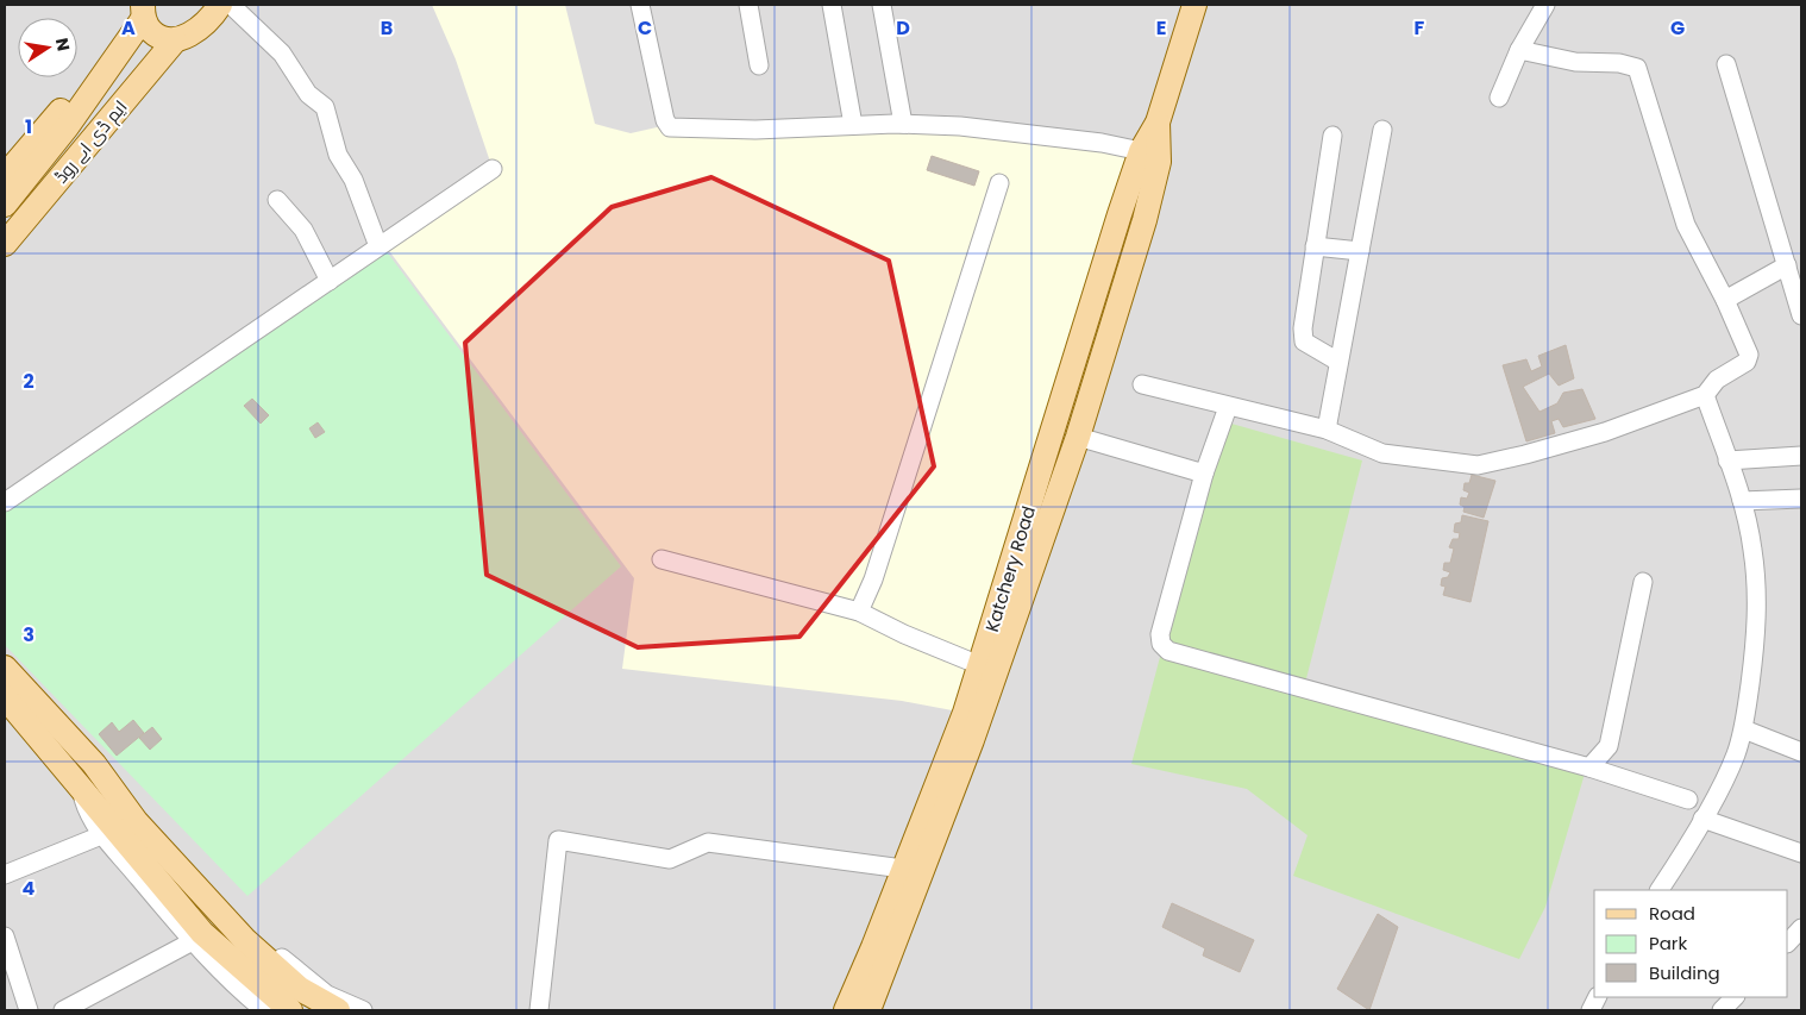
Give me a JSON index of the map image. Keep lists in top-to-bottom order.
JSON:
{
  "streets": {
    "main road": ["ایم ڈی اے روڈ", "Katchery Road"]
  },
  "legend": ["Road", "Park", "Building"],
  "north": "right",
  "grid": {
    "columns": [
      "A",
      "B",
      "C",
      "D",
      "E",
      "F",
      "G"
    ],
    "rows": [
      "1",
      "2",
      "3",
      "4"
    ]
  }
}
